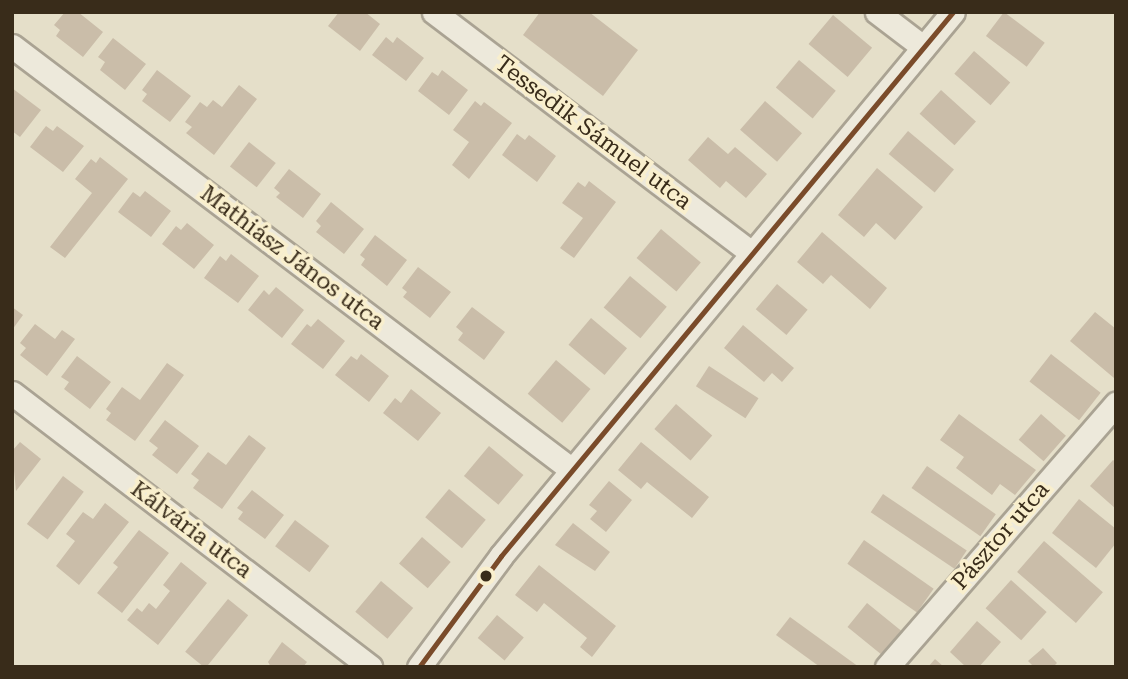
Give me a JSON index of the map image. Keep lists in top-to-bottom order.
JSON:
{
  "streets": {
    "street": [
      "Tessedik Sámuel utca",
      "Mathiász János utca",
      "Kálvária utca",
      "Pásztor utca"
    ]
  }
}
